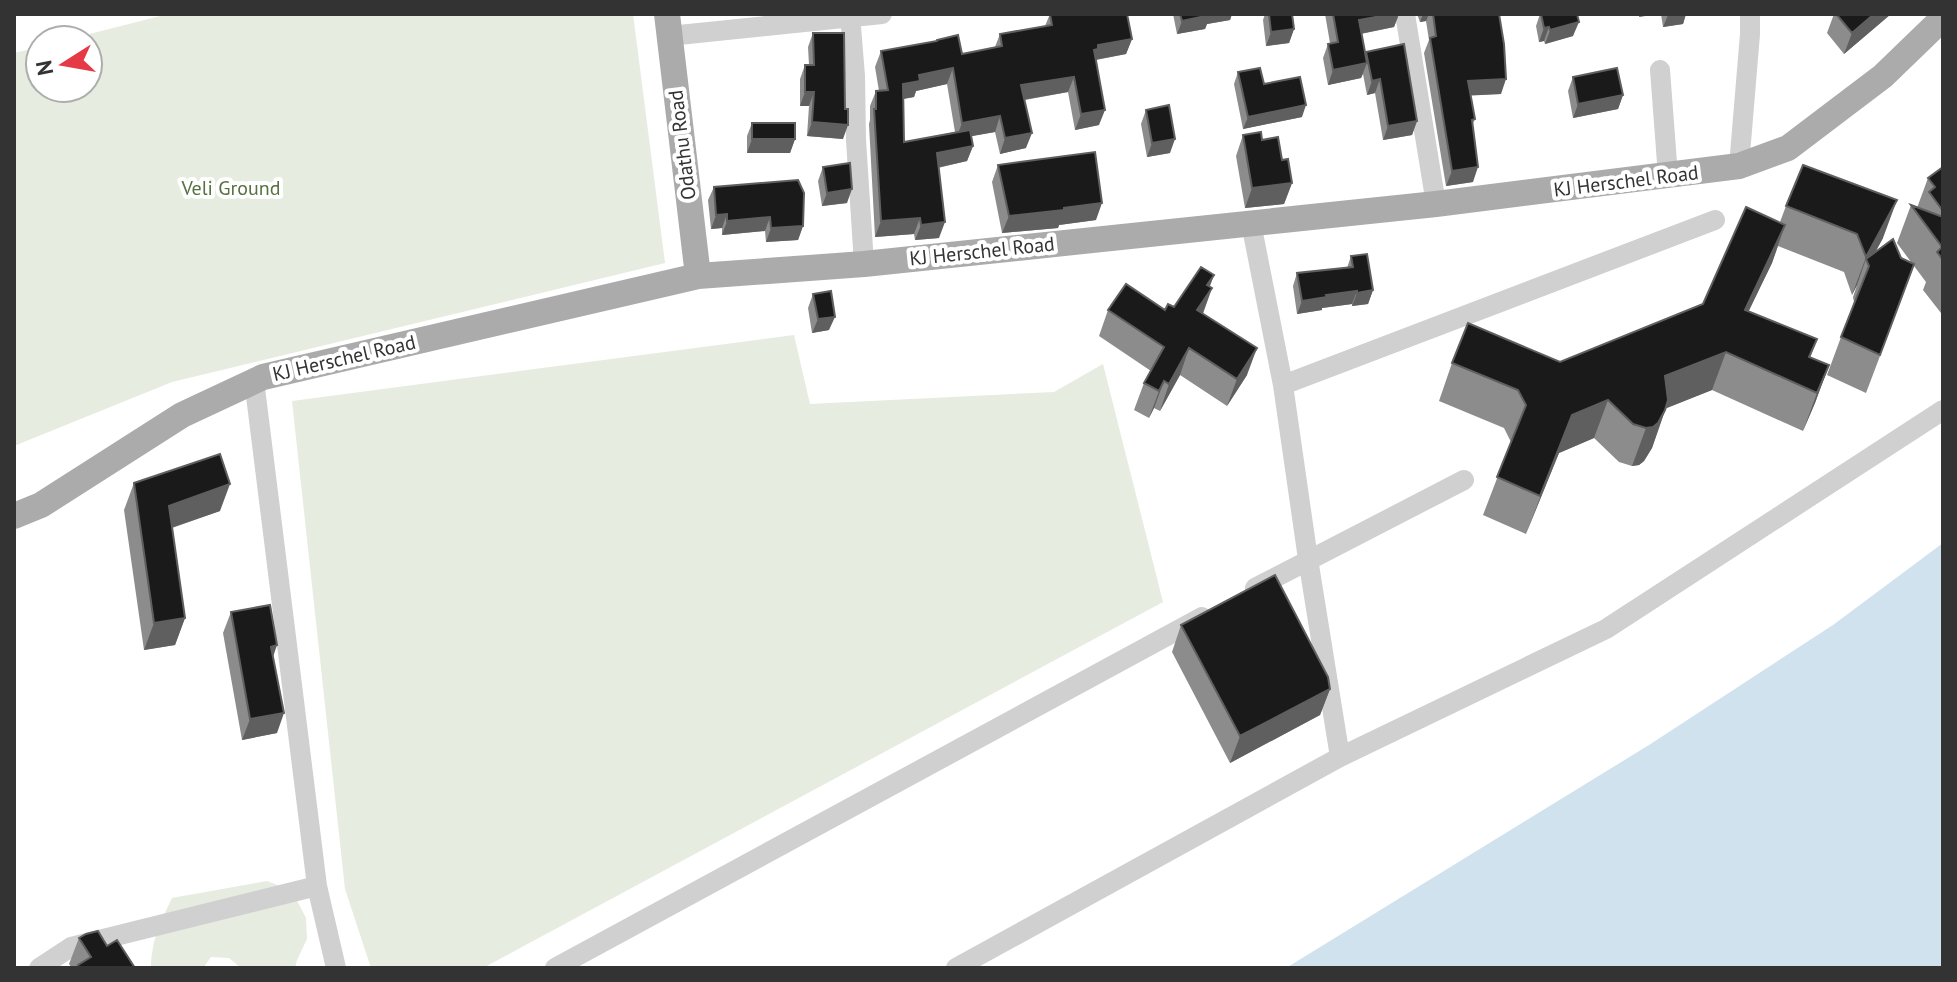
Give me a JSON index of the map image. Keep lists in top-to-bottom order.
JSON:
{
  "streets": {
    "main road": ["Odathu Road", "KJ Herschel Road"]
  },
  "crossings": [
    ["Odathu Road", "KJ Herschel Road"]
  ],
  "parks": ["Veli Ground"],
  "north": "left"
}
